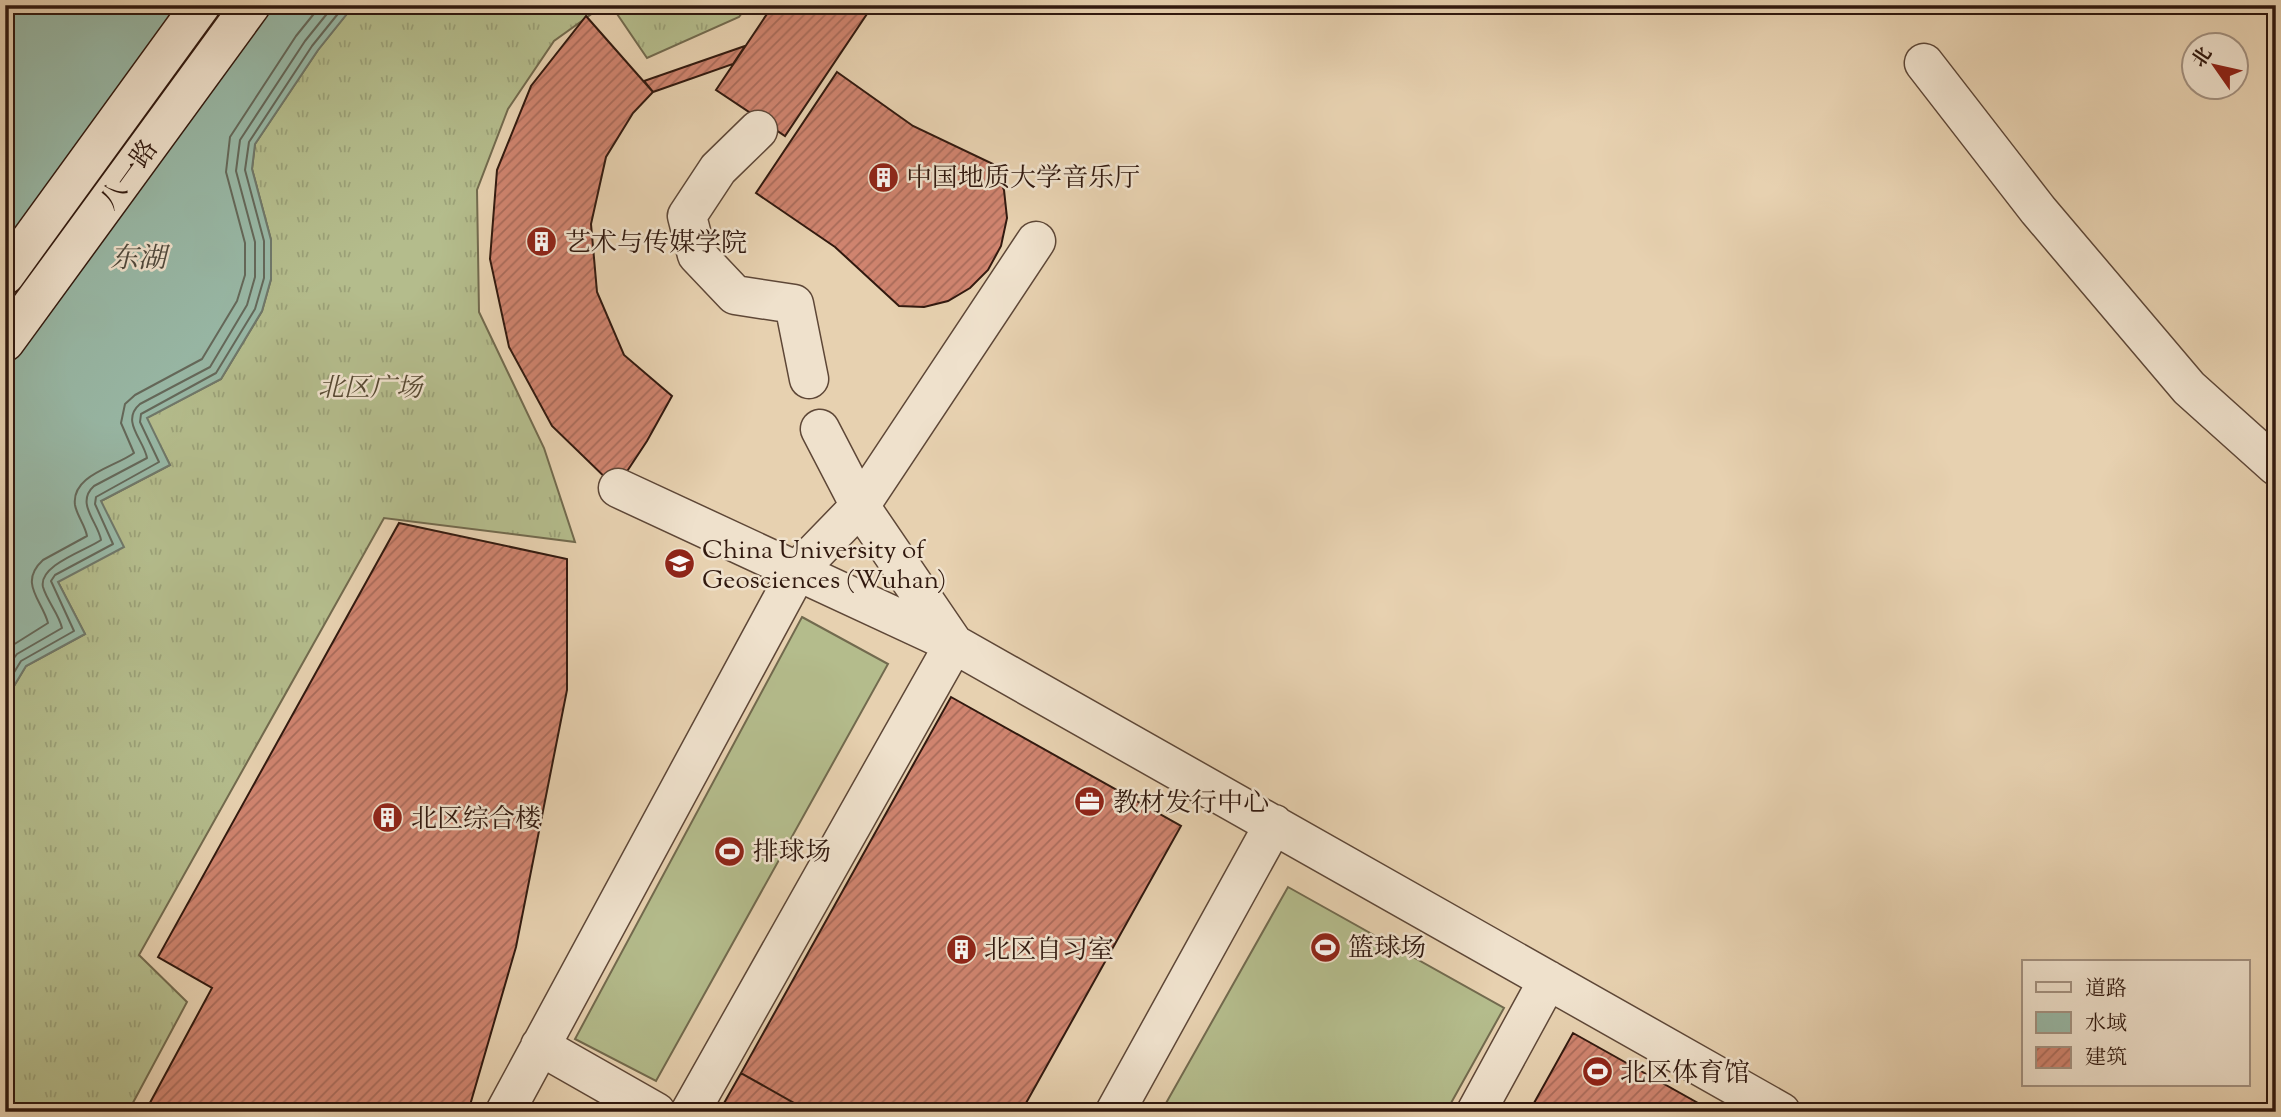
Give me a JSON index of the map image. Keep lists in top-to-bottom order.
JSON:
{
  "streets": {
    "street": ["八一路"]
  },
  "water": ["东湖"],
  "parks": ["北区广场"],
  "places": {
    "building": [
      "中国地质大学音乐厅",
      "艺术与传媒学院",
      "北区综合楼",
      "北区自习室"
    ],
    "school or university": ["China University of Geosciences (Wuhan)"],
    "office": ["教材发行中心"],
    "sports": ["排球场", "篮球场", "北区体育馆"]
  },
  "legend": ["道路", "水域", "建筑"],
  "north": "top left"
}
